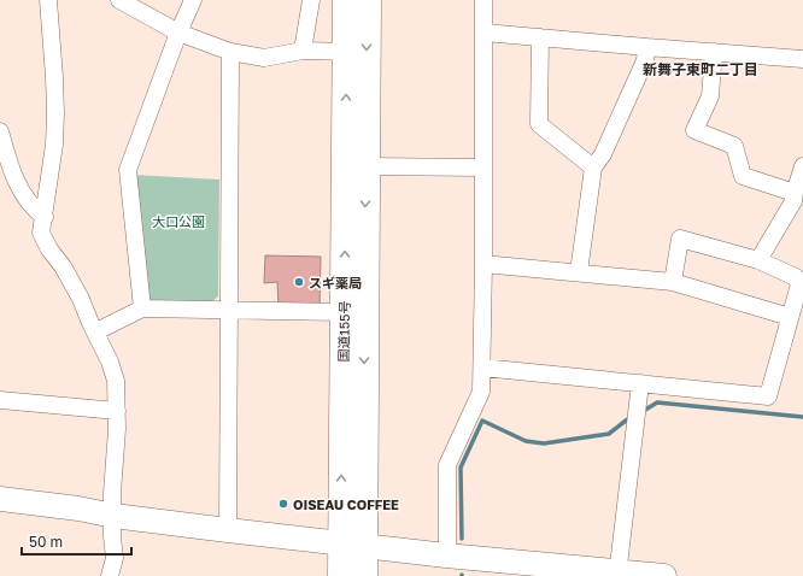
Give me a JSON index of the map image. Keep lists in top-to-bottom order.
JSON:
{
  "streets": {
    "highway": ["国道155号"]
  },
  "districts": ["新舞子東町二丁目"],
  "parks": ["大口公園"],
  "places": ["スギ薬局", "OISEAU COFFEE"],
  "scale_bar": "50 m"
}
